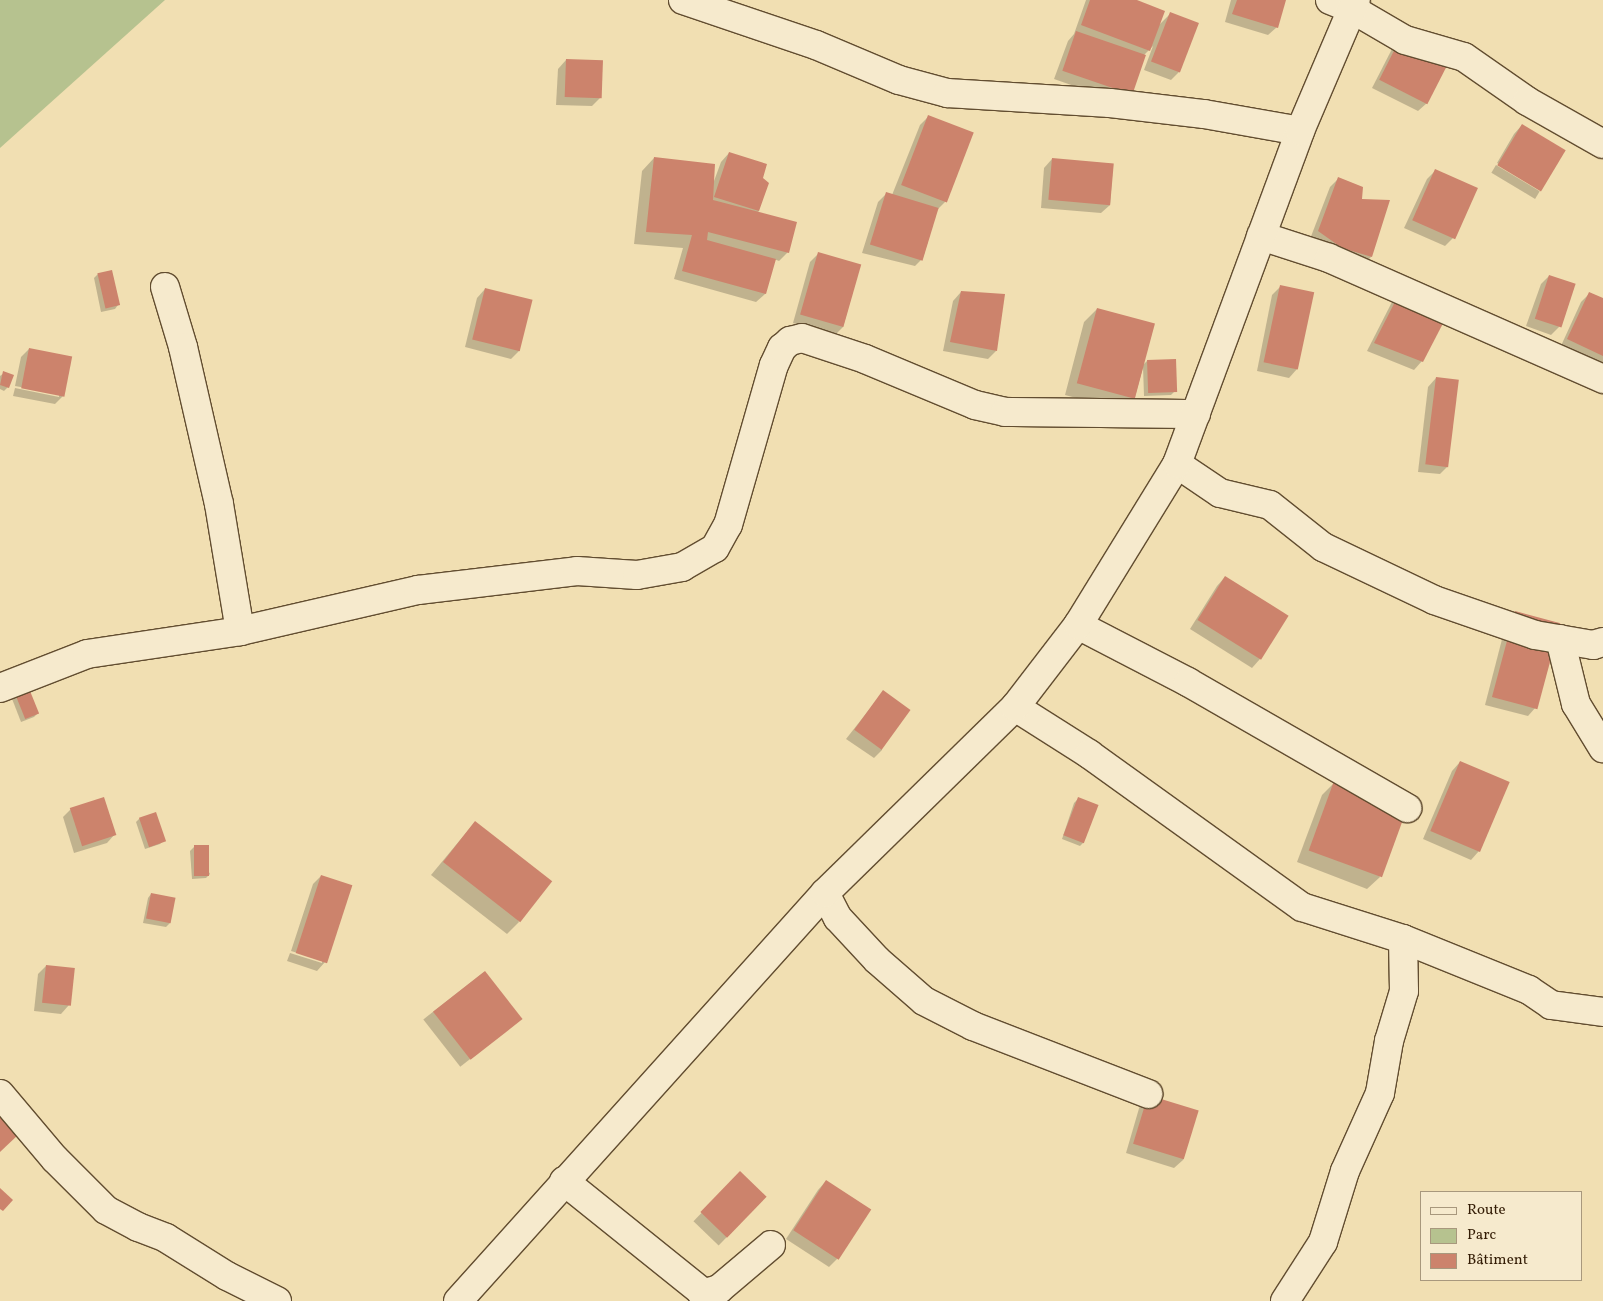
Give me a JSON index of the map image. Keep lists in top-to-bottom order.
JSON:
{
  "legend": ["Route", "Parc", "Bâtiment"]
}
